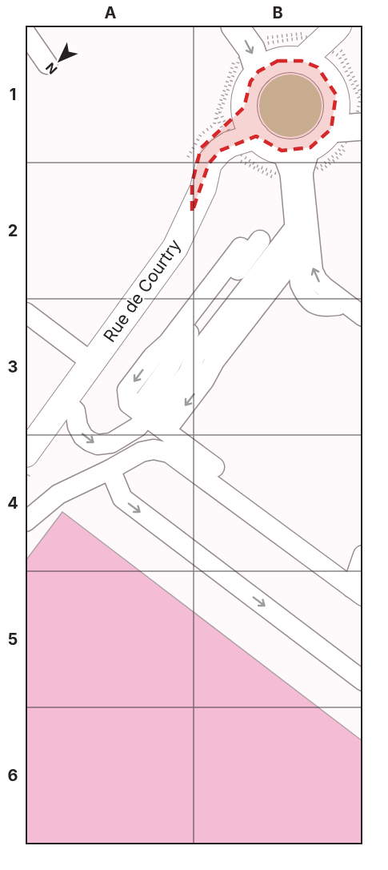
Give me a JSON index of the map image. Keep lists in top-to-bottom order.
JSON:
{
  "streets": {
    "main road": ["Rue de Courtry"]
  },
  "north": "bottom left",
  "grid": {
    "columns": ["A", "B"],
    "rows": [
      "1",
      "2",
      "3",
      "4",
      "5",
      "6"
    ]
  }
}
